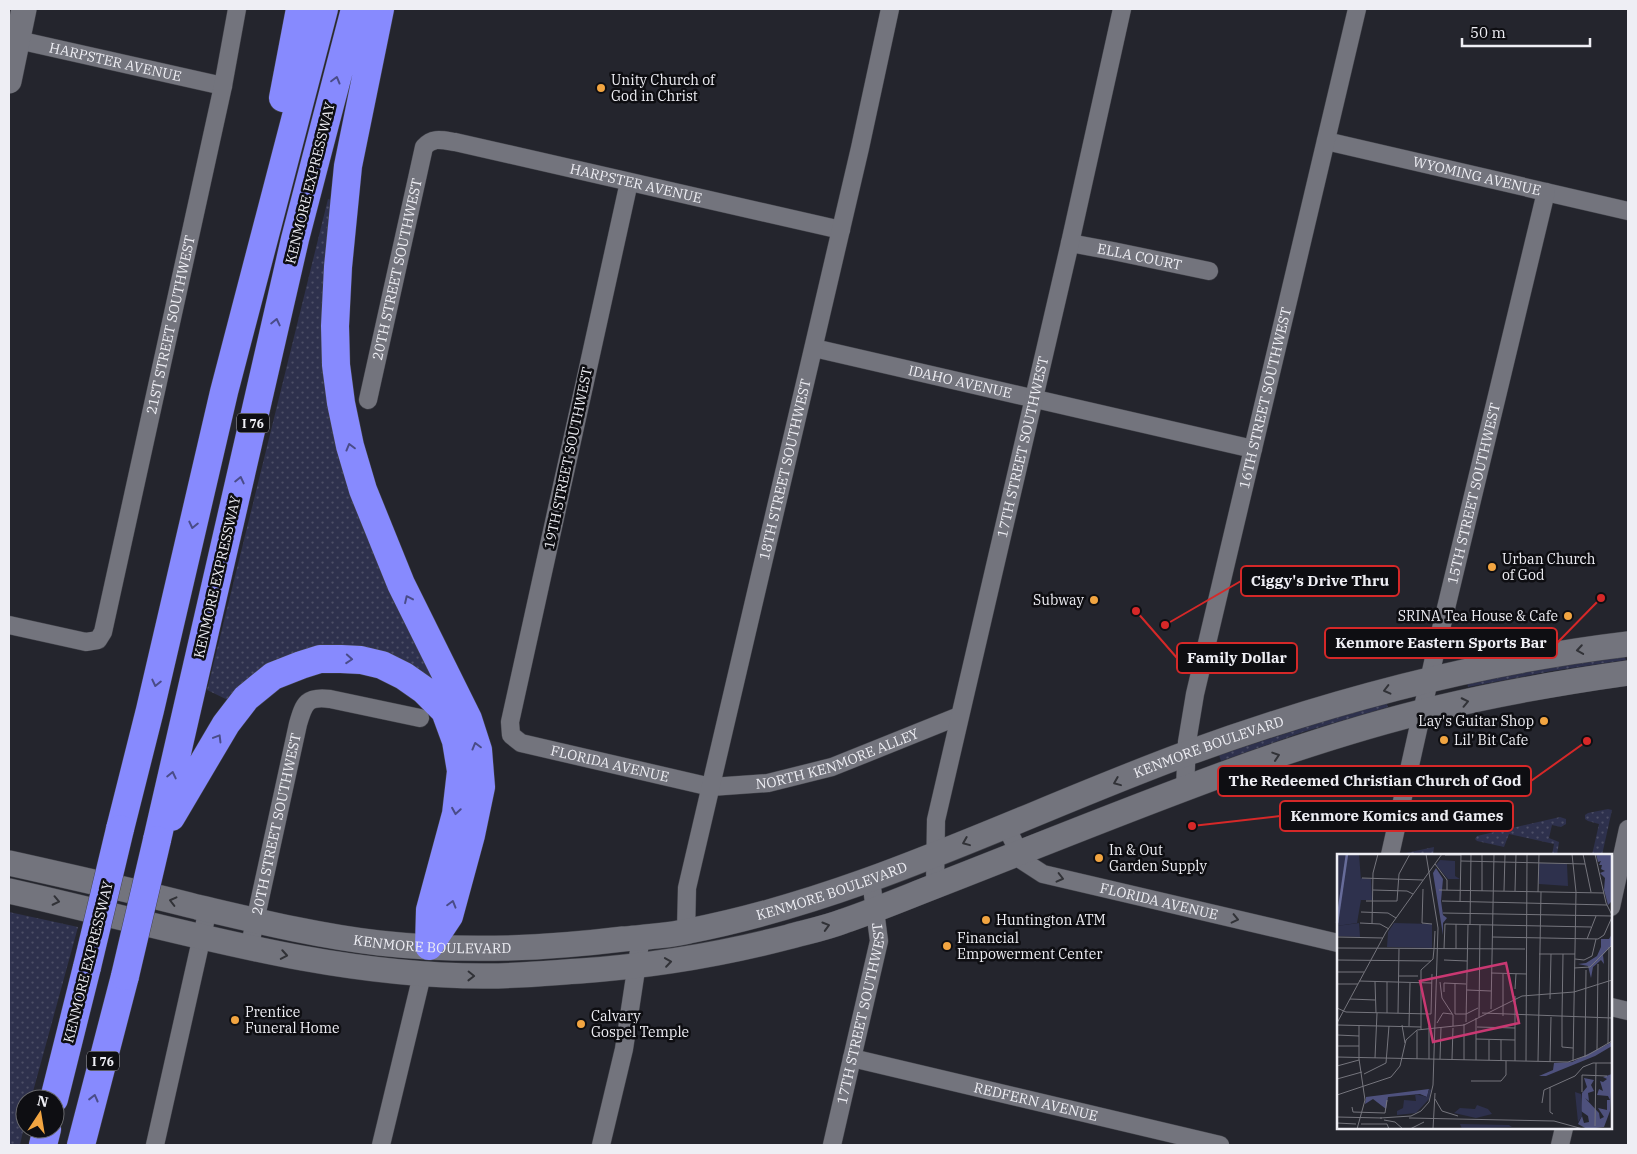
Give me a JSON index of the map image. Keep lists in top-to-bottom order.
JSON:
{
  "streets": {
    "highway": ["KENMORE EXPRESSWAY", "I 76"],
    "main road": ["KENMORE BOULEVARD"],
    "street": [
      "HARPSTER AVENUE",
      "WYOMING AVENUE",
      "ELLA COURT",
      "20TH STREET SOUTHWEST",
      "21ST STREET SOUTHWEST",
      "IDAHO AVENUE",
      "16TH STREET SOUTHWEST",
      "17TH STREET SOUTHWEST",
      "19TH STREET SOUTHWEST",
      "18TH STREET SOUTHWEST",
      "15TH STREET SOUTHWEST",
      "NORTH KENMORE ALLEY",
      "FLORIDA AVENUE",
      "REDFERN AVENUE"
    ]
  },
  "crossings": [
    ["HARPSTER AVENUE", "20TH STREET SOUTHWEST"],
    ["HARPSTER AVENUE", "21ST STREET SOUTHWEST"],
    ["HARPSTER AVENUE", "19TH STREET SOUTHWEST"],
    ["HARPSTER AVENUE", "18TH STREET SOUTHWEST"],
    ["WYOMING AVENUE", "16TH STREET SOUTHWEST"],
    ["WYOMING AVENUE", "15TH STREET SOUTHWEST"],
    ["ELLA COURT", "17TH STREET SOUTHWEST"],
    ["20TH STREET SOUTHWEST", "KENMORE BOULEVARD"],
    ["IDAHO AVENUE", "16TH STREET SOUTHWEST"],
    ["IDAHO AVENUE", "17TH STREET SOUTHWEST"],
    ["IDAHO AVENUE", "18TH STREET SOUTHWEST"],
    ["16TH STREET SOUTHWEST", "KENMORE BOULEVARD"],
    ["17TH STREET SOUTHWEST", "KENMORE BOULEVARD"],
    ["17TH STREET SOUTHWEST", "NORTH KENMORE ALLEY"],
    ["17TH STREET SOUTHWEST", "REDFERN AVENUE"],
    ["19TH STREET SOUTHWEST", "FLORIDA AVENUE"],
    ["18TH STREET SOUTHWEST", "KENMORE BOULEVARD"],
    ["18TH STREET SOUTHWEST", "NORTH KENMORE ALLEY"],
    ["18TH STREET SOUTHWEST", "FLORIDA AVENUE"],
    ["15TH STREET SOUTHWEST", "KENMORE BOULEVARD"],
    ["KENMORE BOULEVARD", "FLORIDA AVENUE"],
    ["NORTH KENMORE ALLEY", "FLORIDA AVENUE"]
  ],
  "one_way": ["FLORIDA AVENUE"],
  "places": [
    "Unity Church of God in Christ",
    "Urban Church of God",
    "Kenmore Eastern Sports Bar",
    "Subway",
    "Family Dollar",
    "SRINA Tea House & Cafe",
    "Ciggy's Drive Thru",
    "Lay's Guitar Shop",
    "Lil' Bit Cafe",
    "The Redeemed Christian Church of God",
    "Kenmore Komics and Games",
    "In & Out Garden Supply",
    "Huntington ATM",
    "Financial Empowerment Center",
    "Prentice Funeral Home",
    "Calvary Gospel Temple"
  ],
  "scale_bar": "50 m",
  "north": "top"
}
